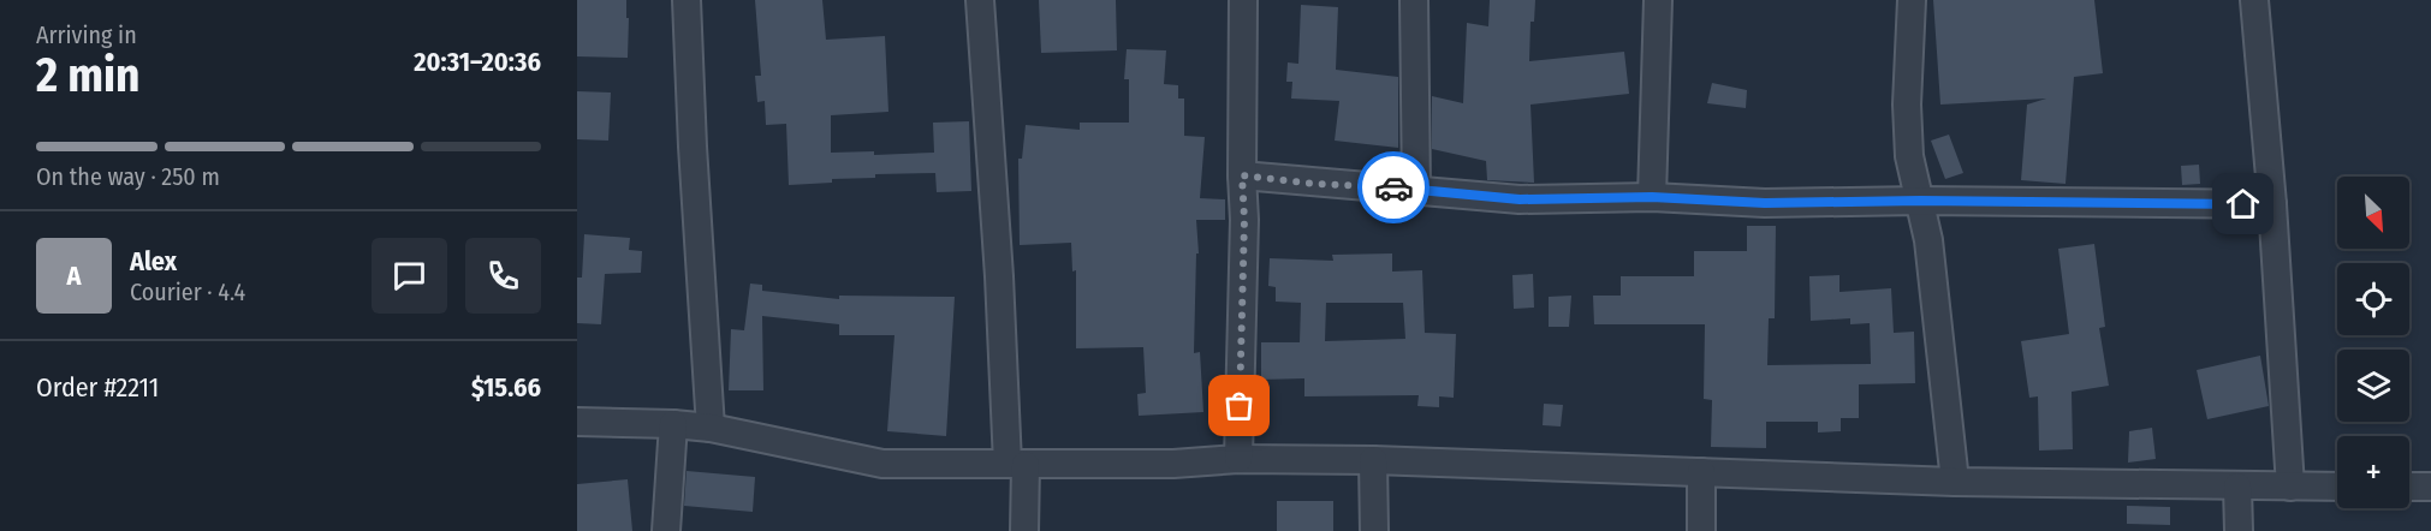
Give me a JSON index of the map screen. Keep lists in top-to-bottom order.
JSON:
{
  "north": "bottom right",
  "page": {
    "heading": ["2 min", "Arriving in", "20:31–20:36"],
    "panel": [
      "Alex",
      "Courier · 4.4",
      "Order #2211",
      "$15.66"
    ],
    "bar": "On the way · 250 m",
    "map_buttons": "+",
    "round": "A"
  }
}
